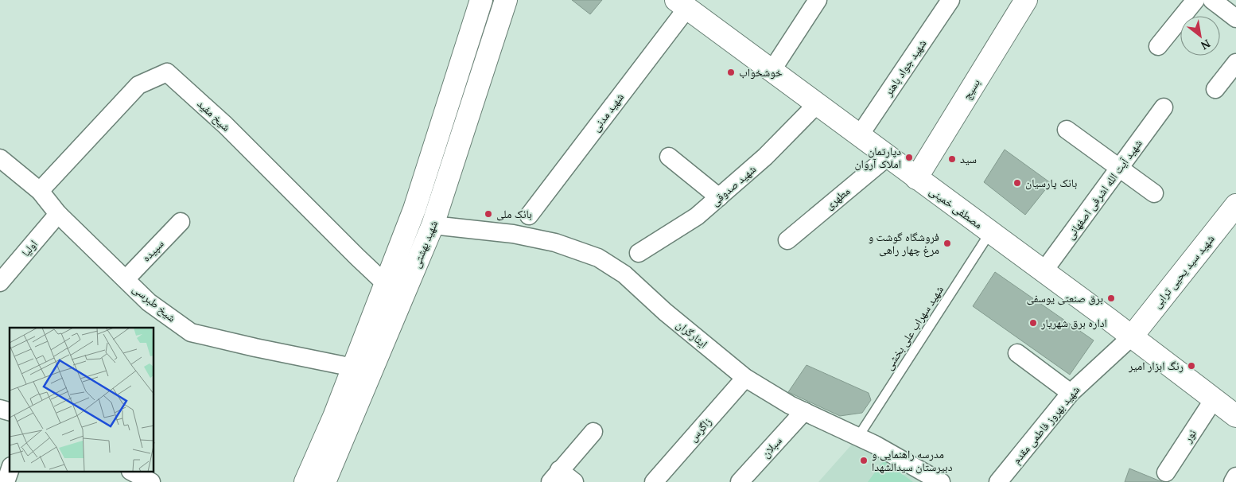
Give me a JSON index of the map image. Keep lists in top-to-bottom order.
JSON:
{
  "streets": {
    "main road": [
      "بسیج",
      "مصطفی خمینی",
      "شهید بهشتی",
      "شهید سید یحیی ترابی"
    ],
    "street": [
      "شهید جواد باهنر",
      "شهید مدنی",
      "شیخ مفید",
      "شهید صدوقی",
      "شهید آیت الله اشرفی اصفهانی",
      "مطهری",
      "اولیا",
      "سپیده",
      "شیخ طبرسی",
      "ایثارگران",
      "شهید بهروز فاطمی مقدم",
      "زاگرس",
      "نور",
      "سبلان"
    ],
    "lane": ["شهید سهراب علی بخشی"]
  },
  "crossings": [
    ["شهید جواد باهنر", "مصطفی خمینی"],
    ["بسیج", "مصطفی خمینی"],
    ["شهید مدنی", "مصطفی خمینی"],
    ["شیخ مفید", "شهید بهشتی"],
    ["شیخ مفید", "شیخ طبرسی"],
    ["شهید صدوقی", "مصطفی خمینی"],
    ["شهید آیت الله اشرفی اصفهانی", "مصطفی خمینی"],
    ["مطهری", "مصطفی خمینی"],
    ["مصطفی خمینی", "شهید سید یحیی ترابی"],
    ["مصطفی خمینی", "شهید سهراب علی بخشی"],
    ["مصطفی خمینی", "شهید بهروز فاطمی مقدم"],
    ["مصطفی خمینی", "نور"],
    ["شهید بهشتی", "شیخ طبرسی"],
    ["شهید بهشتی", "ایثارگران"],
    ["اولیا", "شیخ طبرسی"],
    ["سپیده", "شیخ طبرسی"],
    ["شهید سید یحیی ترابی", "شهید بهروز فاطمی مقدم"],
    ["شهید سهراب علی بخشی", "ایثارگران"],
    ["ایثارگران", "زاگرس"],
    ["ایثارگران", "سبلان"]
  ],
  "places": [
    "خوشخواب",
    "دپارتمان املاک آروان",
    "سید",
    "بانک پارسیان",
    "بانک ملی",
    "فروشگاه گوشت و مرغ چهار راهی",
    "برق صنعتی یوسفی",
    "اداره برق شهریار",
    "رنگ ابزار امیر",
    "مدرسه راهنمایی و دبیرستان سیدالشهدا"
  ],
  "north": "bottom right"
}
